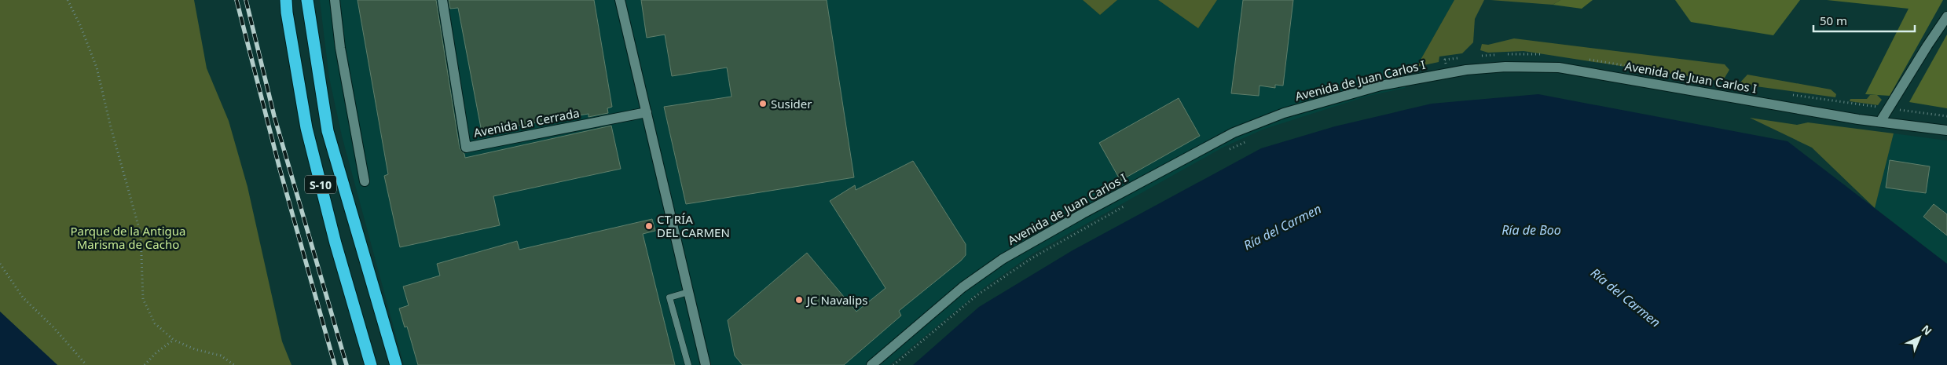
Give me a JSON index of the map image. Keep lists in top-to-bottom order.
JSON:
{
  "streets": {
    "highway": ["S-10"],
    "street": ["Avenida de Juan Carlos I", "Avenida La Cerrada"]
  },
  "water": ["Ría del Carmen", "Ría de Boo"],
  "parks": ["Parque de la Antigua Marisma de Cacho"],
  "places": ["Susider", "CT RÍA DEL CARMEN", "JC Navalips"],
  "scale_bar": "50 m",
  "north": "top right"
}
